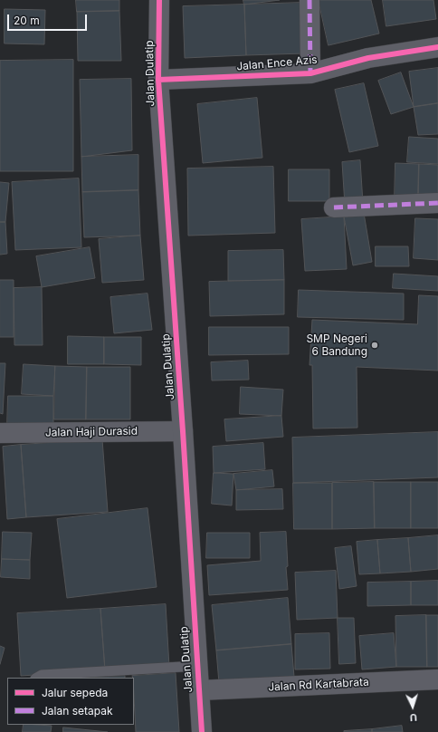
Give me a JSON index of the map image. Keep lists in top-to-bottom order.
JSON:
{
  "streets": {
    "street": [
      "Jalan Ence Azis",
      "Jalan Dulatip",
      "Jalan Haji Durasid",
      "Jalan Rd Kartabrata"
    ]
  },
  "crossings": [
    ["Jalan Ence Azis", "Jalan Dulatip"],
    ["Jalan Dulatip", "Jalan Haji Durasid"],
    ["Jalan Dulatip", "Jalan Rd Kartabrata"]
  ],
  "places": ["SMP Negeri 6 Bandung"],
  "legend": ["Jalur sepeda", "Jalan setapak"],
  "scale_bar": "20 m",
  "north": "bottom"
}
